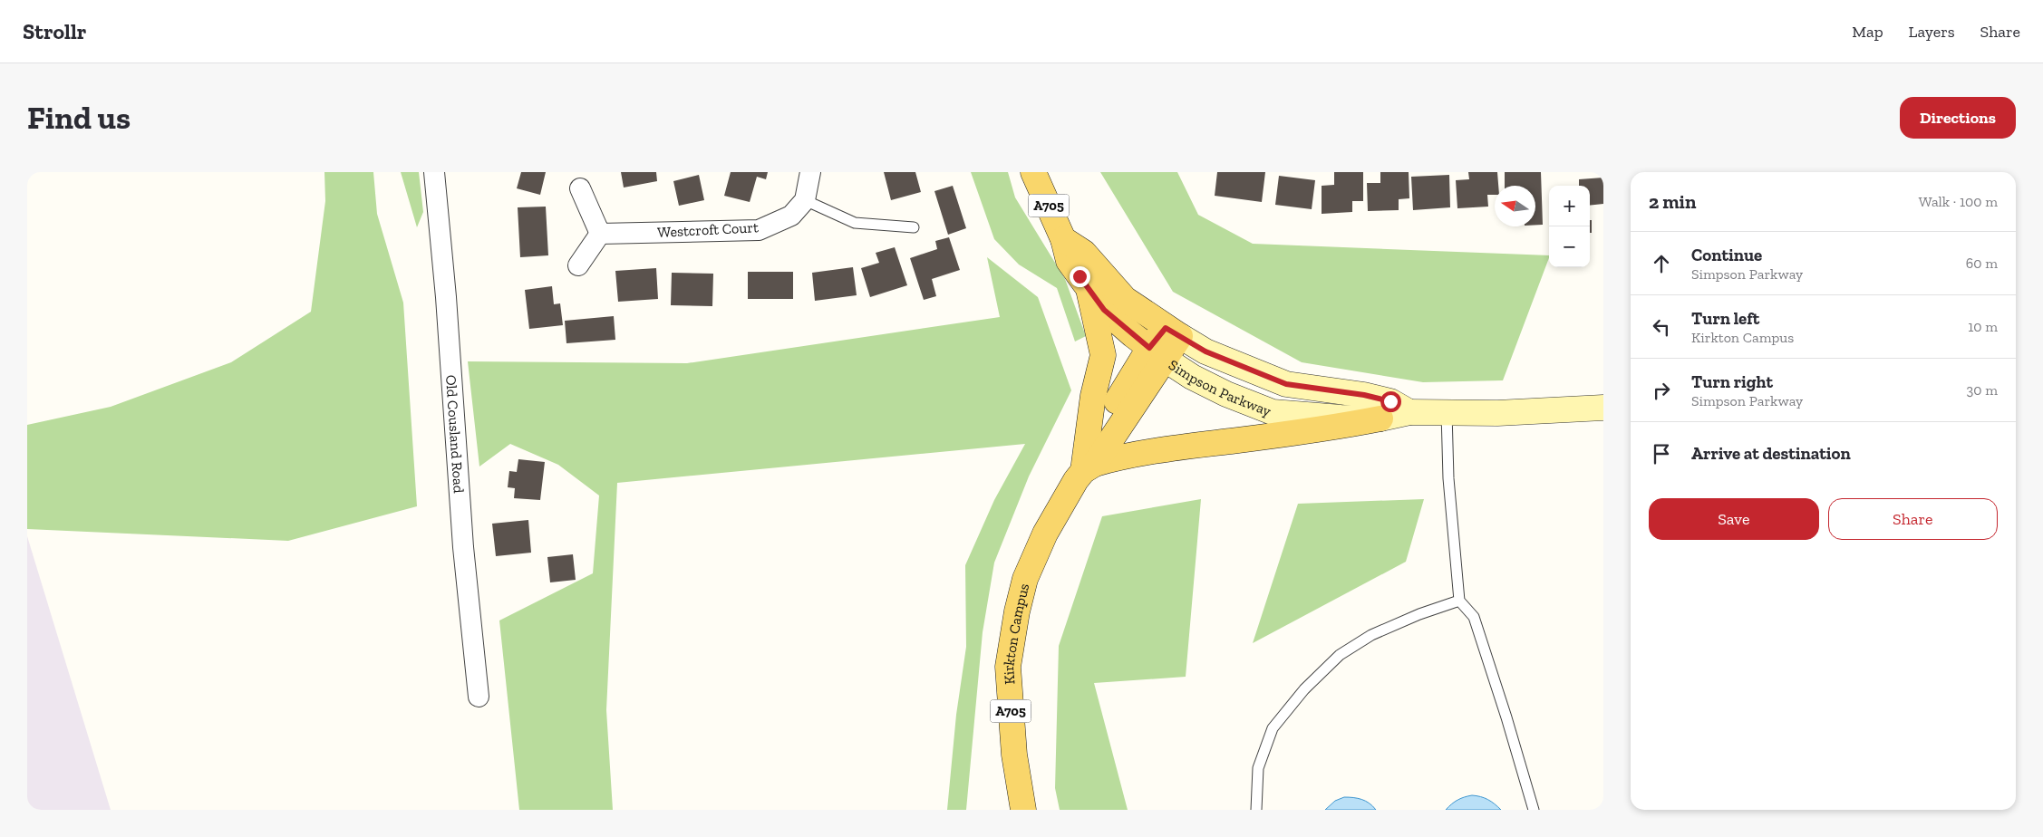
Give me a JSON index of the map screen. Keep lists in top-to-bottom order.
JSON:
{
  "streets": {
    "main road": ["A705", "Simpson Parkway", "Kirkton Campus"],
    "street": ["Westcroft Court", "Old Cousland Road"]
  },
  "crossings": [
    ["A705", "Simpson Parkway"],
    ["A705", "Kirkton Campus"],
    ["Simpson Parkway", "Kirkton Campus"]
  ],
  "north": "left",
  "page": {
    "header": "Strollr",
    "nav": ["Map", "Layers", "Share"],
    "buttons": [
      "Directions",
      ["Save", "Share"]
    ],
    "title": "Find us",
    "heading": ["2 min", "Walk · 100 m"],
    "map_buttons": ["+", "−"],
    "list": [
      ["Continue", "Simpson Parkway", "60 m"],
      ["Turn left", "Kirkton Campus", "10 m"],
      ["Turn right", "Simpson Parkway", "30 m"],
      "Arrive at destination"
    ]
  }
}
